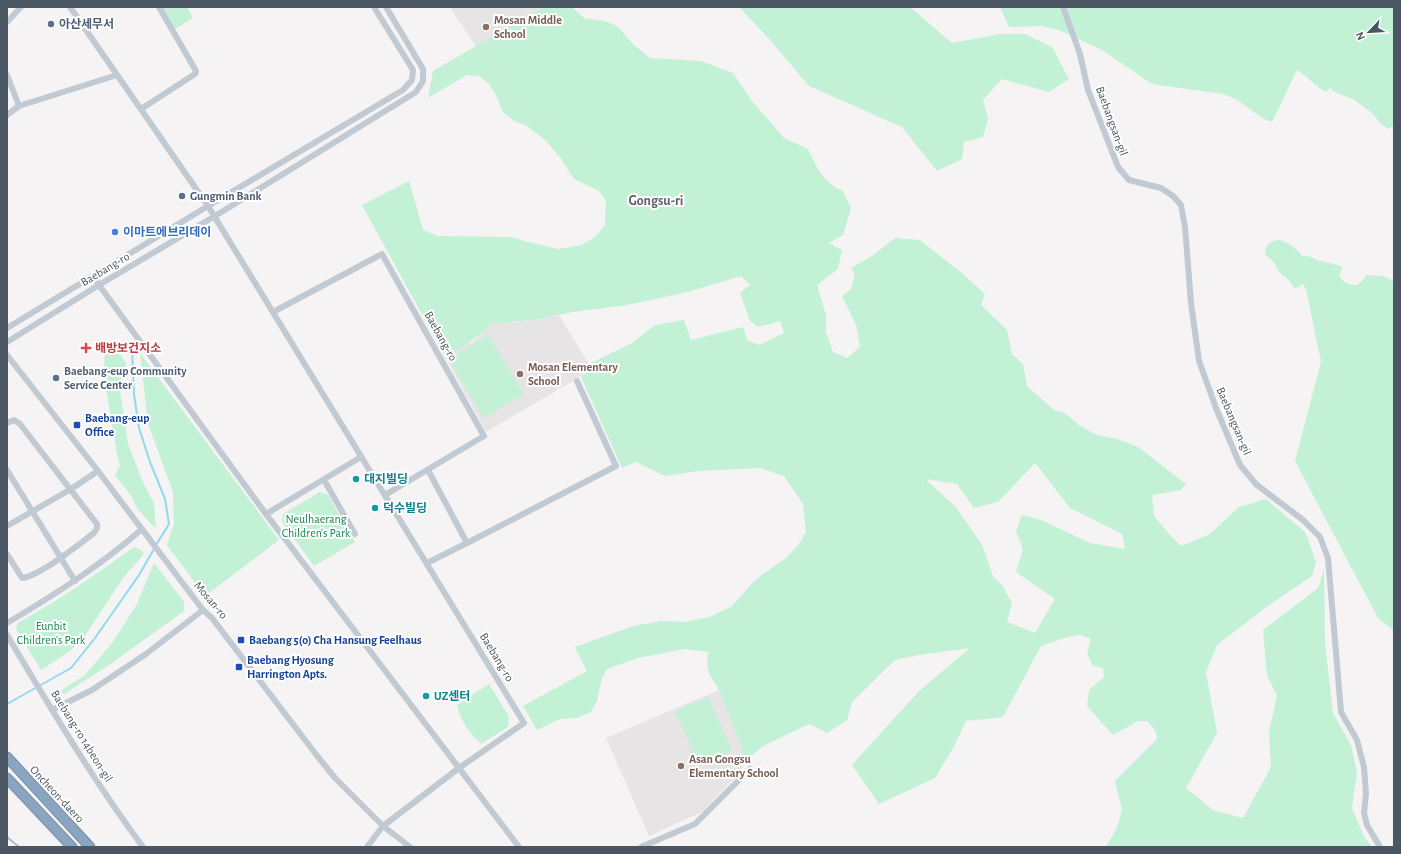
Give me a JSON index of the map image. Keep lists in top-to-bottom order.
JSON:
{
  "streets": {
    "highway": ["Oncheon-daero"],
    "street": [
      "Baebangsan-gil",
      "Baebang-ro",
      "Mosan-ro",
      "Baebang-ro 14beon-gil"
    ]
  },
  "districts": ["Gongsu-ri"],
  "parks": ["Neulhaerang Children's Park", "Eunbit Children's Park"],
  "places": {
    "other": [
      "아산세무서",
      "Mosan Middle School",
      "Gungmin Bank",
      "이마트에브리데이",
      "Mosan Elementary School",
      "Baebang-eup Community Service Center",
      "대지빌딩",
      "덕수빌딩",
      "UZ센터",
      "Asan Gongsu Elementary School"
    ],
    "health": ["배방보건지소"],
    "transit": ["Baebang-eup Office", "Baebang 5(o) Cha Hansung Feelhaus", "Baebang Hyosung Harrington Apts."]
  },
  "north": "bottom left"
}
